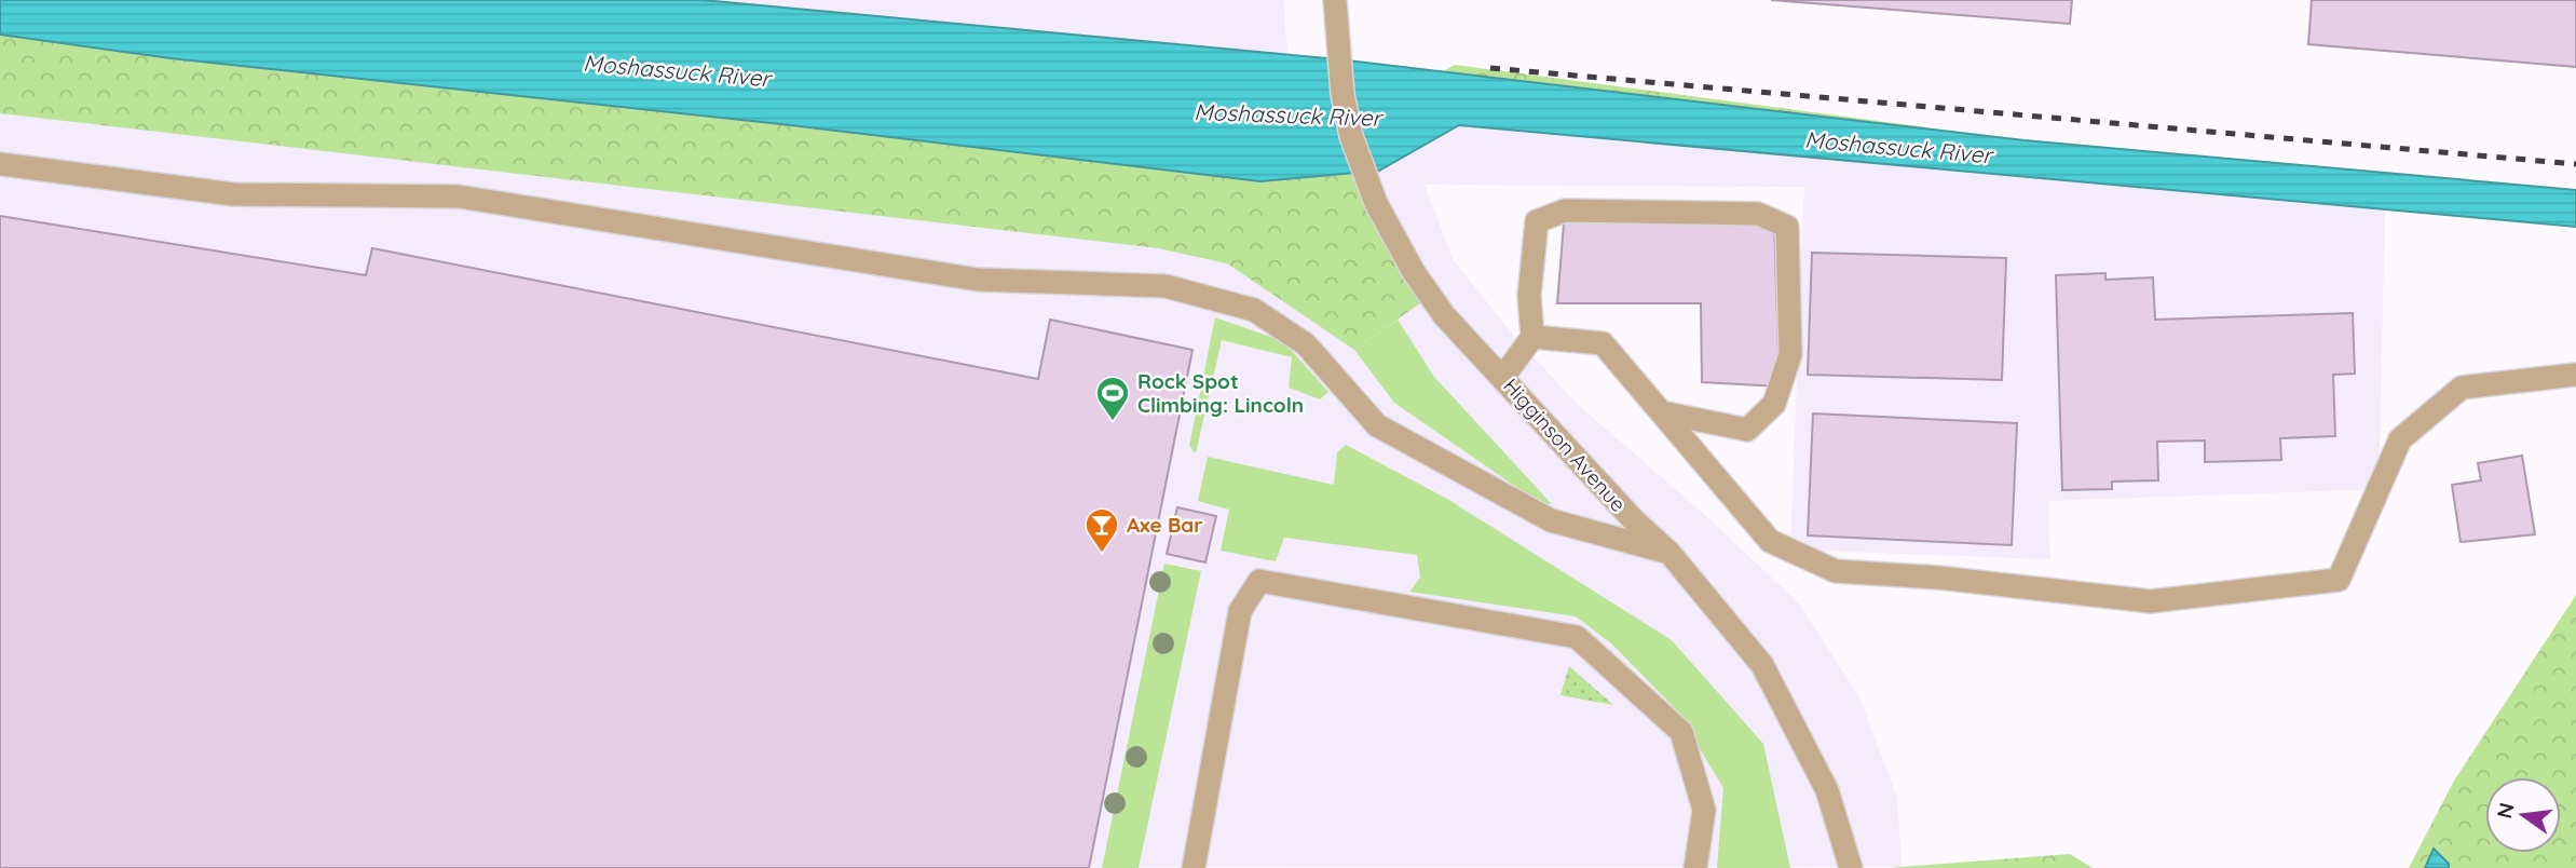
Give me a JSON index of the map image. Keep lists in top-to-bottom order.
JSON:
{
  "streets": {
    "street": ["Higginson Avenue"]
  },
  "water": ["Moshassuck River"],
  "places": {
    "sports": ["Rock Spot Climbing: Lincoln"],
    "bar": ["Axe Bar"]
  },
  "north": "left"
}
